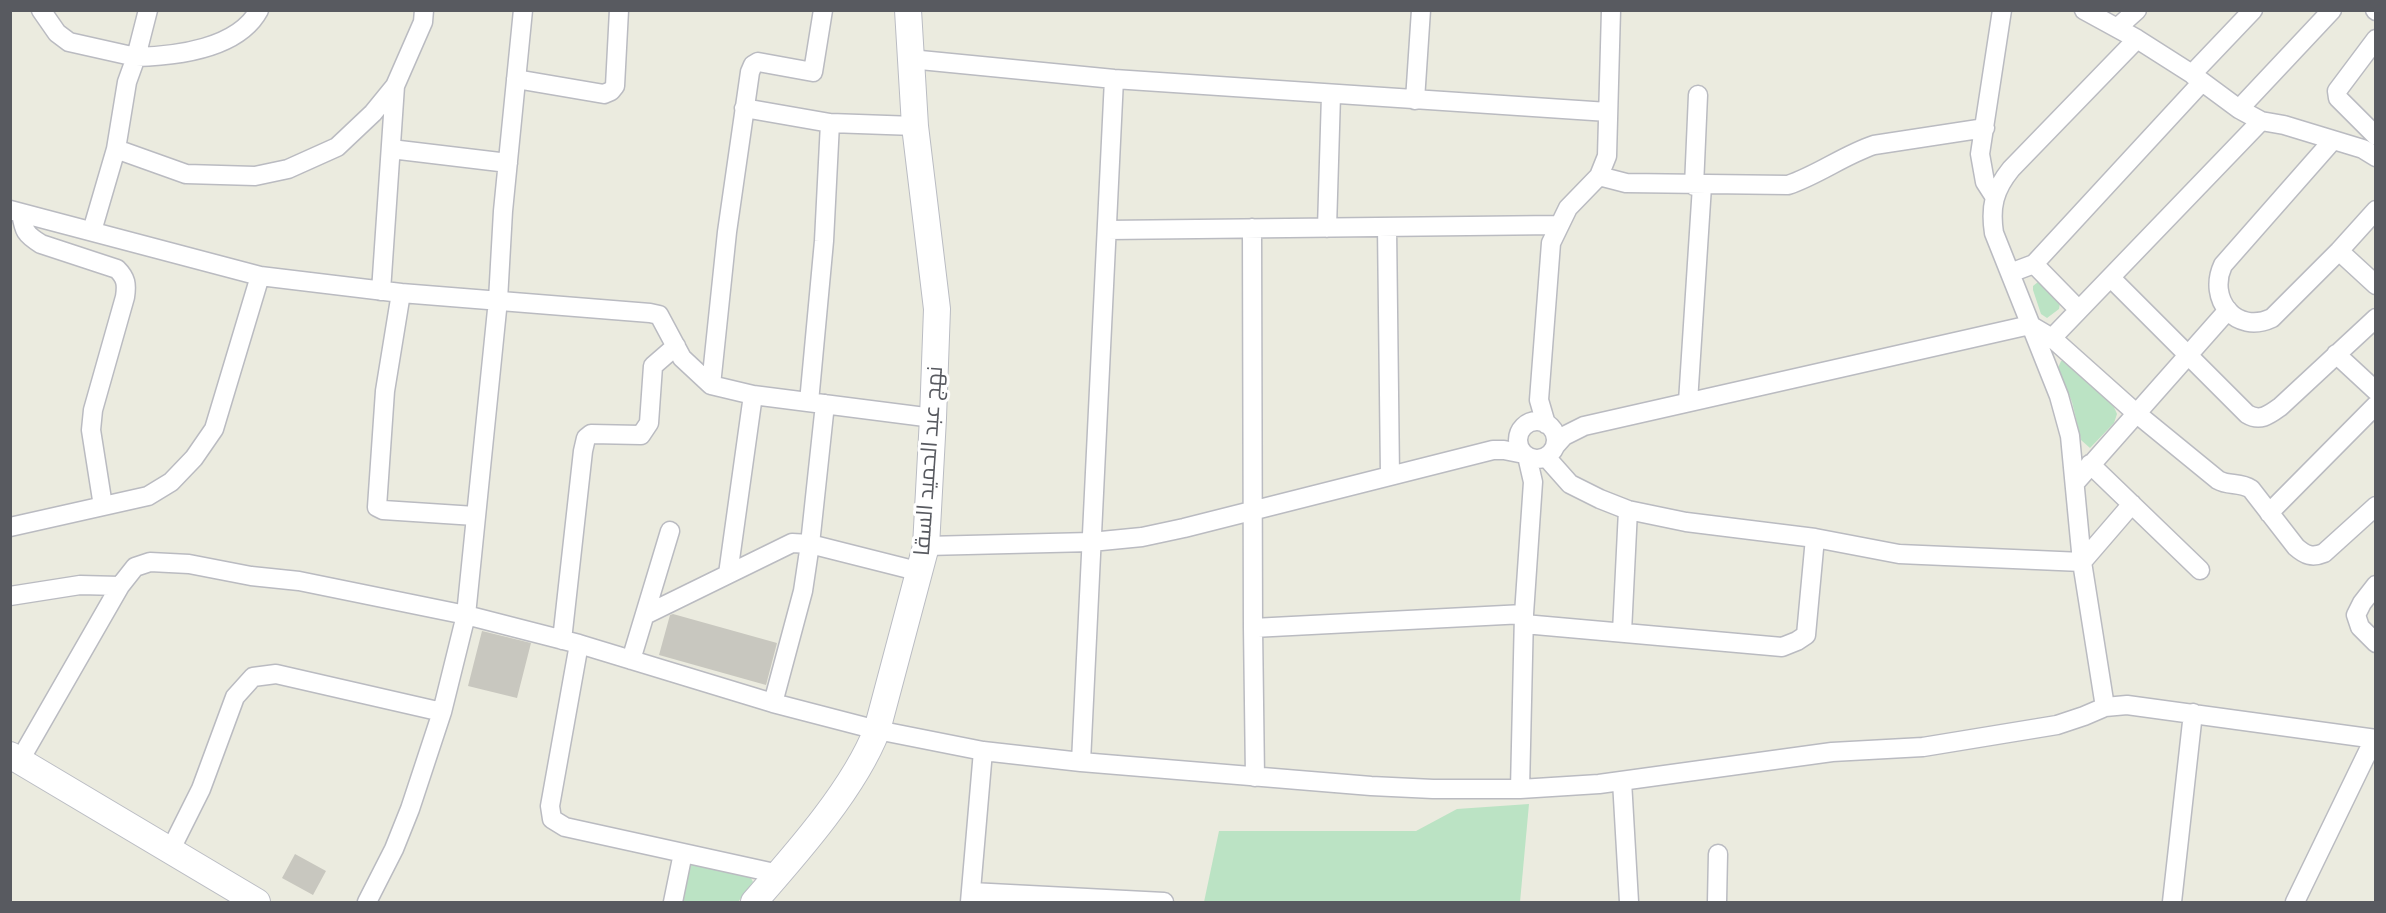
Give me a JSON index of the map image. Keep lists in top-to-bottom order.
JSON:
{
  "streets": {
    "street": ["نهج عبد الحميد السقا"]
  }
}
